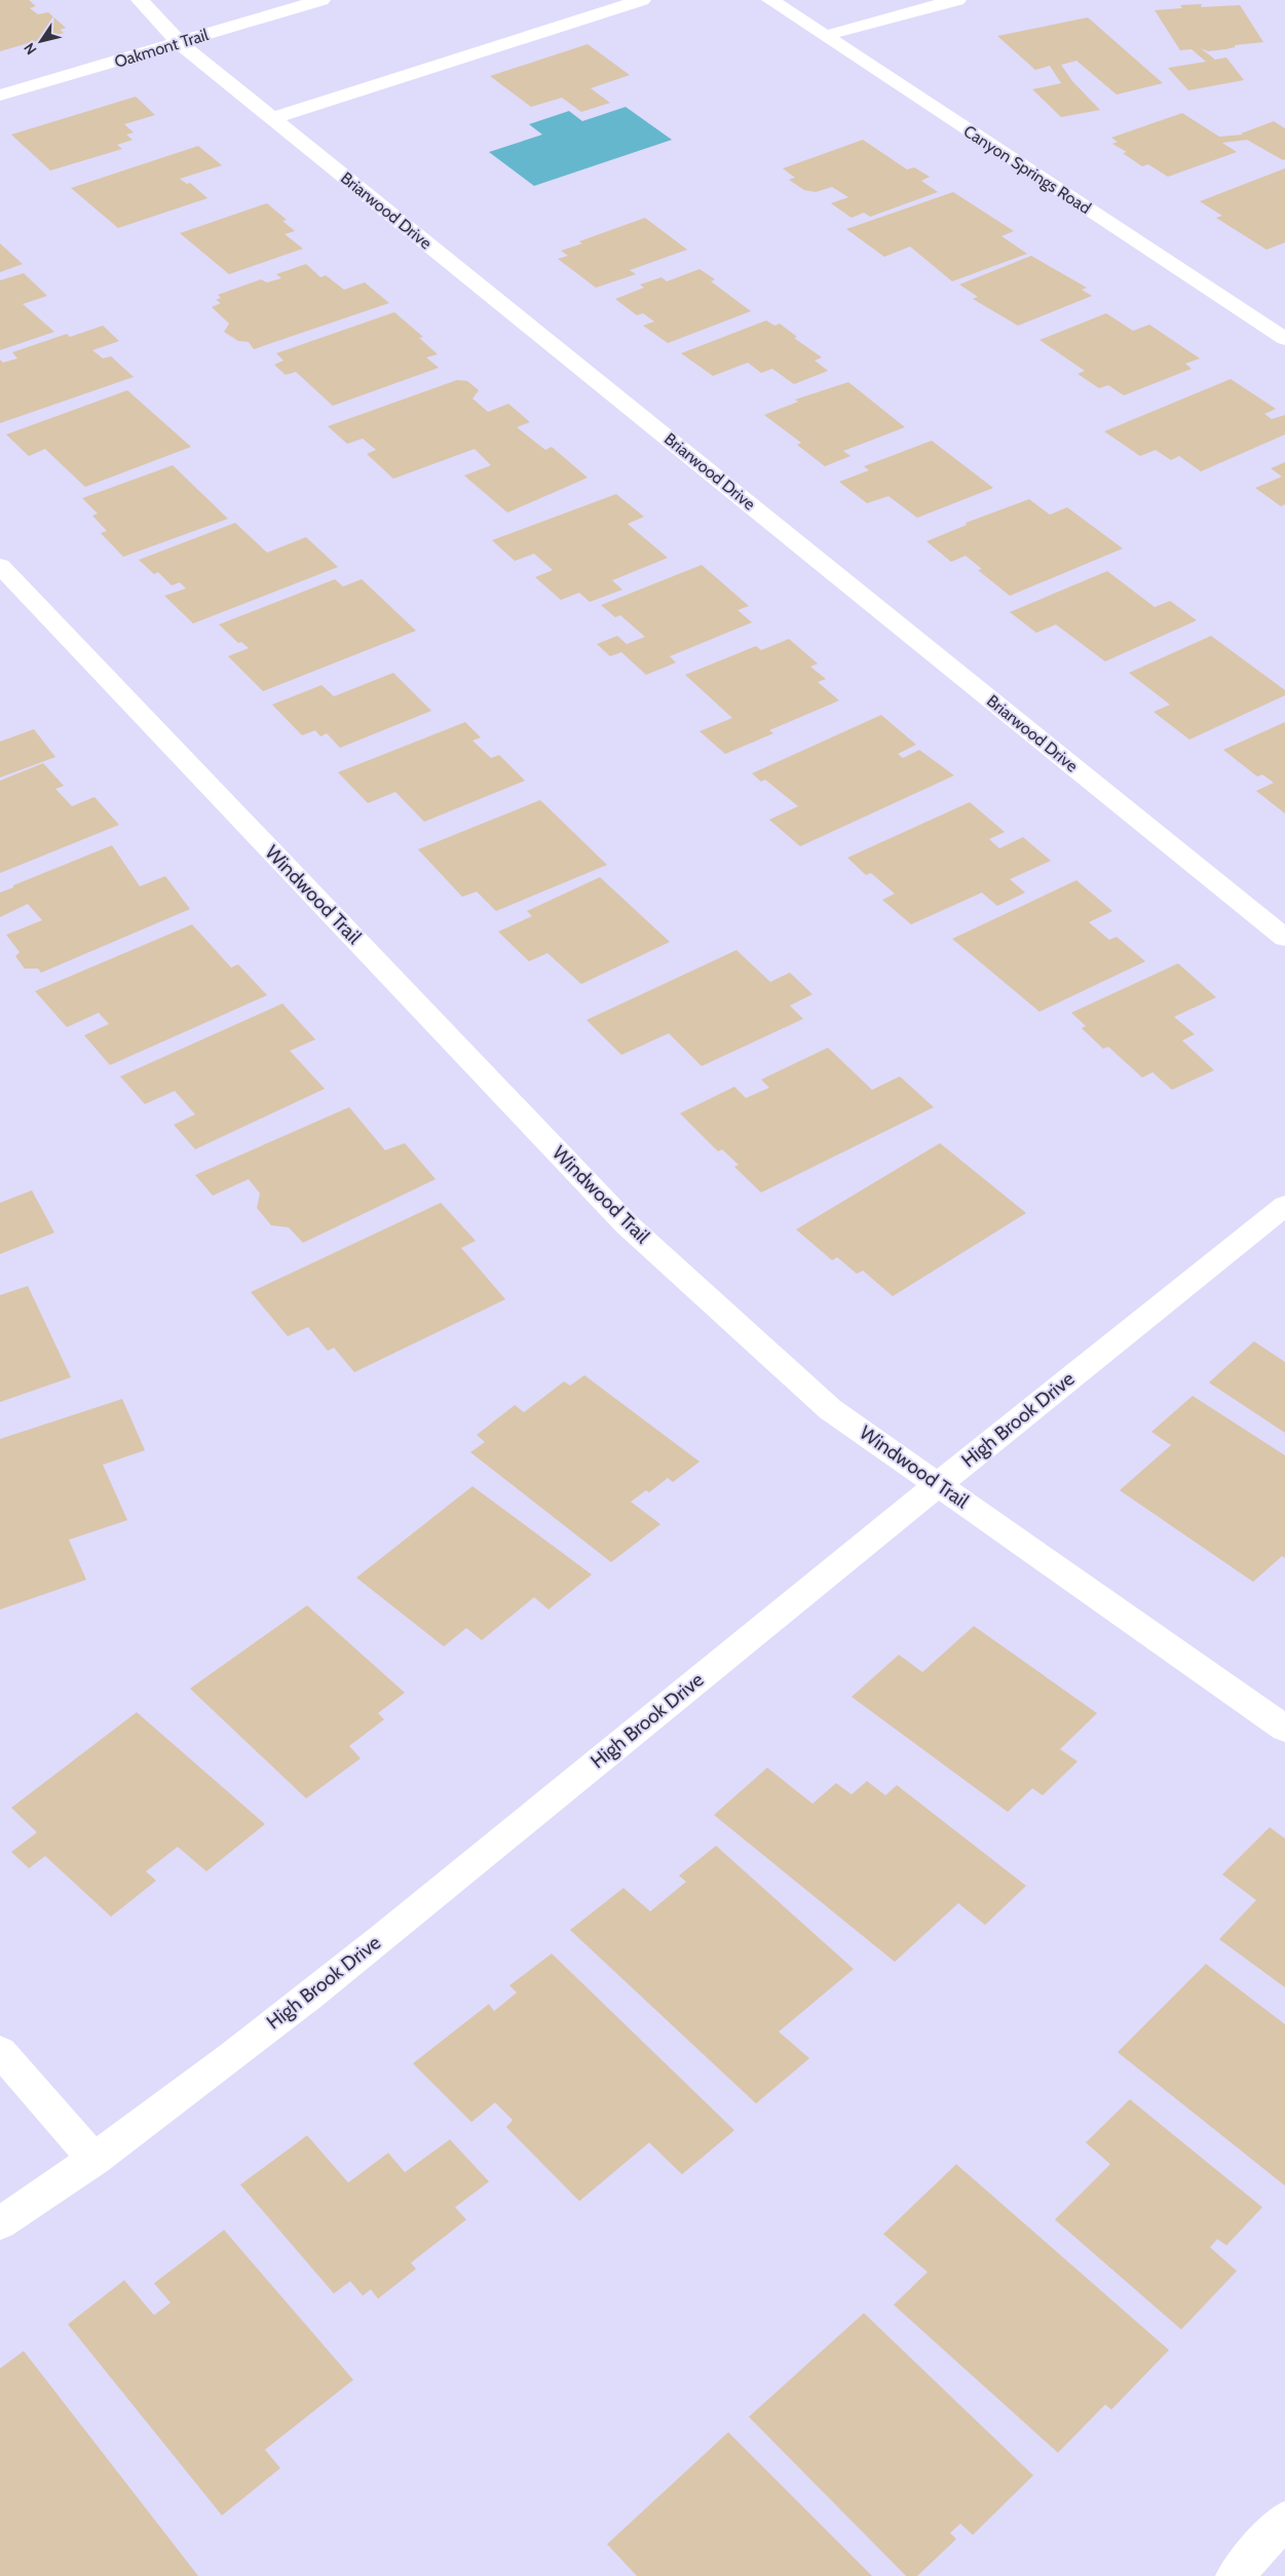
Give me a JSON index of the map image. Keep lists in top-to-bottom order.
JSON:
{
  "streets": {
    "street": [
      "Oakmont Trail",
      "Canyon Springs Road",
      "Briarwood Drive",
      "Windwood Trail",
      "High Brook Drive"
    ]
  },
  "crossings": [
    ["Oakmont Trail", "Briarwood Drive"],
    ["Windwood Trail", "High Brook Drive"]
  ],
  "north": "bottom left"
}
